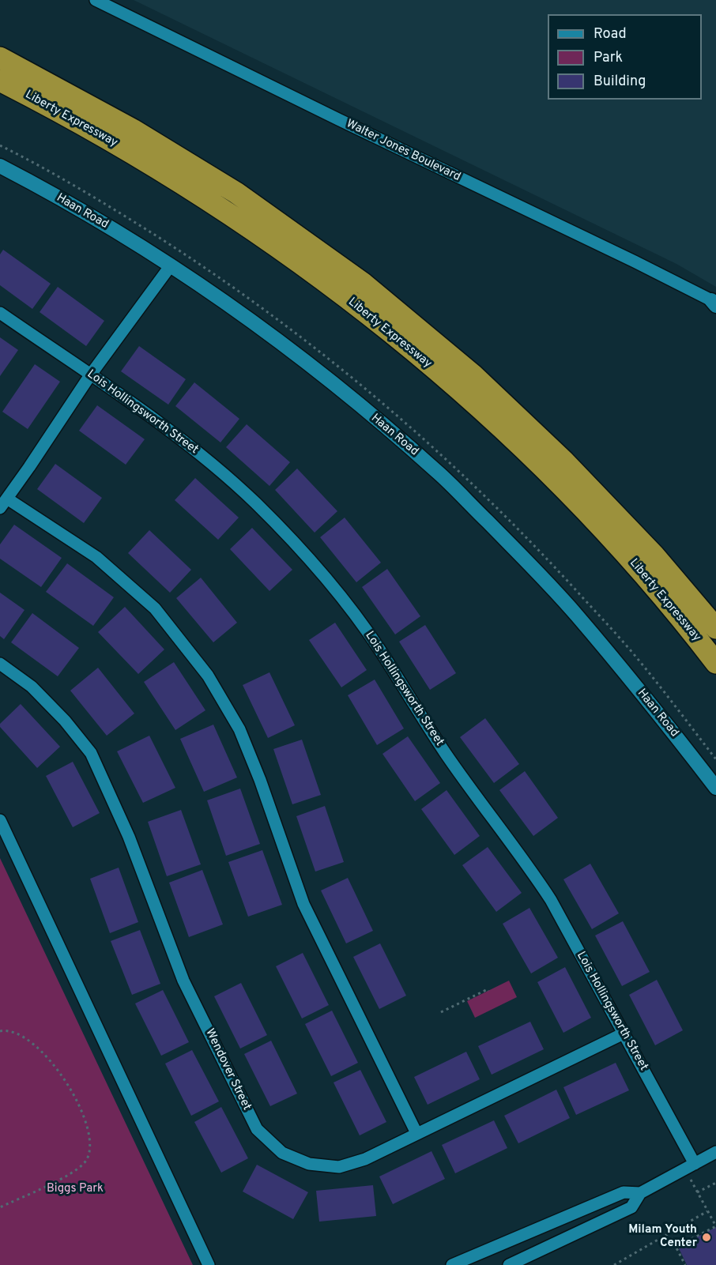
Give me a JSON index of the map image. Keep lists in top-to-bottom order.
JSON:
{
  "streets": {
    "highway": ["Liberty Expressway"],
    "street": [
      "Walter Jones Boulevard",
      "Haan Road",
      "Lois Hollingsworth Street",
      "Wendover Street"
    ]
  },
  "crossings": [
    ["Lois Hollingsworth Street", "Wendover Street"]
  ],
  "parks": ["Biggs Park"],
  "places": ["Milam Youth Center"],
  "legend": ["Road", "Park", "Building"]
}
